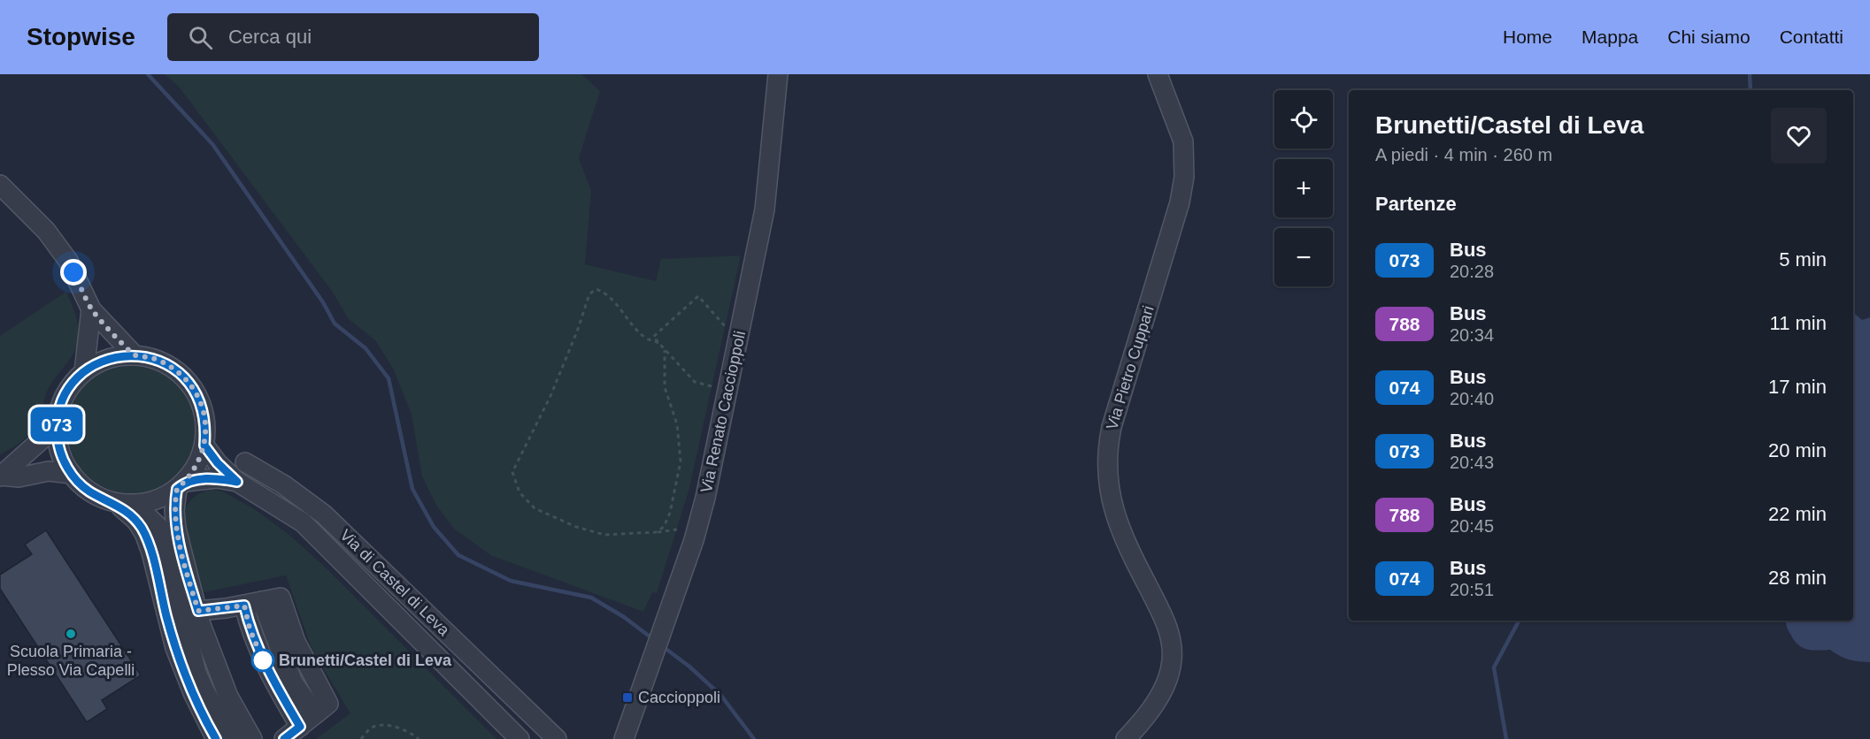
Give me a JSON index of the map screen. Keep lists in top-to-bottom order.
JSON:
{
  "streets": {
    "street": ["Via Pietro Cuppari", "Via Renato Caccioppoli", "Via di Castel di Leva"]
  },
  "places": {
    "other": ["Scuola Primaria - Plesso Via Capelli", "Brunetti/Castel di Leva"],
    "transit": ["Caccioppoli"]
  },
  "lines": ["bus line 073"],
  "page": {
    "header": "Stopwise",
    "search": "Cerca qui",
    "nav": [
      "Home",
      "Mappa",
      "Chi siamo",
      "Contatti"
    ],
    "on_map": "073",
    "map_buttons": ["+", "−"],
    "heading": [
      ["Brunetti/Castel di Leva", "A piedi · 4 min · 260 m"],
      "Partenze"
    ],
    "list": [
      {
        "mark": "073",
        "name": "Bus",
        "note": "20:28",
        "value": "5 min"
      },
      {
        "mark": "788",
        "name": "Bus",
        "note": "20:34",
        "value": "11 min"
      },
      {
        "mark": "074",
        "name": "Bus",
        "note": "20:40",
        "value": "17 min"
      },
      {
        "mark": "073",
        "name": "Bus",
        "note": "20:43",
        "value": "20 min"
      },
      {
        "mark": "788",
        "name": "Bus",
        "note": "20:45",
        "value": "22 min"
      },
      {
        "mark": "074",
        "name": "Bus",
        "note": "20:51",
        "value": "28 min"
      }
    ]
  }
}
